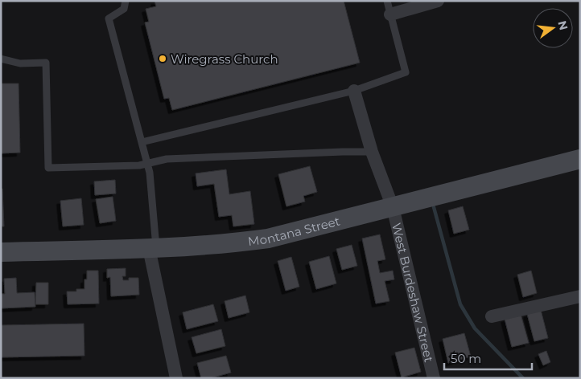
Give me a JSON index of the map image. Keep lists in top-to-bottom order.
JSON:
{
  "streets": {
    "street": ["Montana Street", "West Burdeshaw Street"]
  },
  "crossings": [
    ["Montana Street", "West Burdeshaw Street"]
  ],
  "places": ["Wiregrass Church"],
  "scale_bar": "50 m",
  "north": "right"
}
